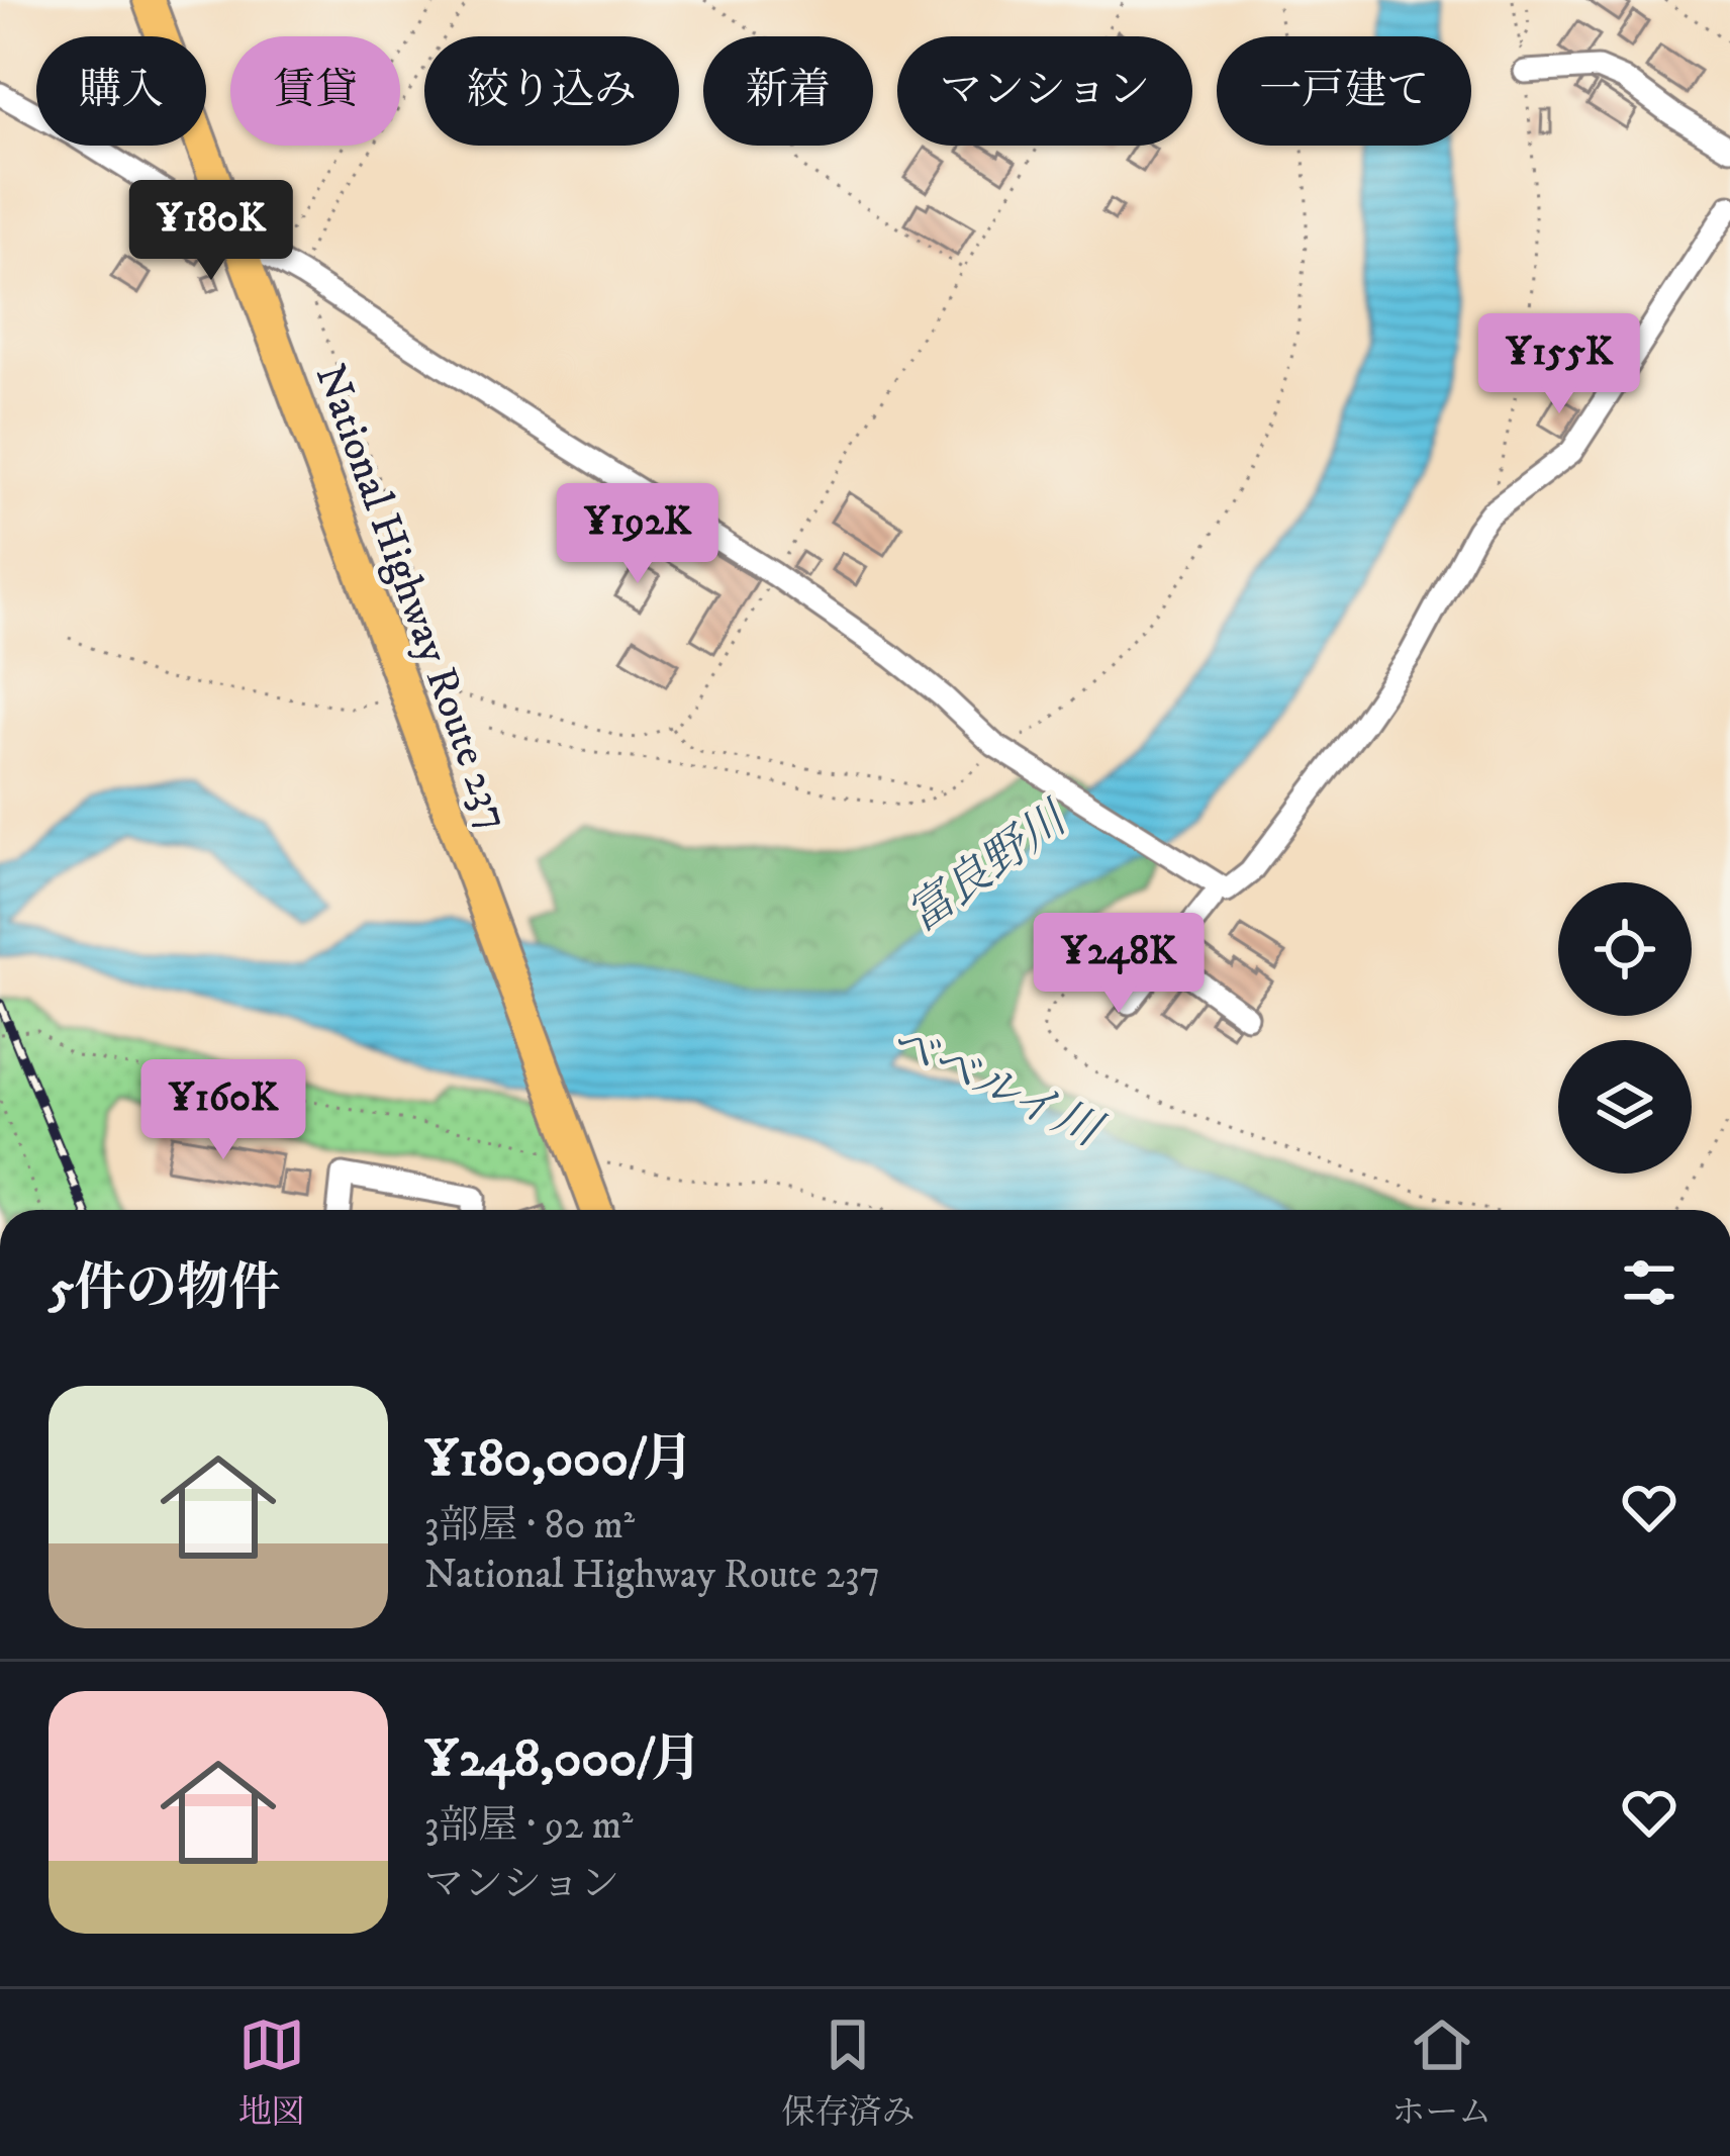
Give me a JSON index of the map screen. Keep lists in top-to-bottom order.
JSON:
{
  "streets": {
    "highway": ["National Highway Route 237"]
  },
  "water": ["富良野川", "ベベルイ川"],
  "page": {
    "chip": [
      "購入",
      "賃貸",
      "絞り込み",
      "新着",
      "マンション",
      "一戸建て"
    ],
    "price": [
      "¥180K",
      "¥155K",
      "¥192K",
      "¥248K",
      "¥160K"
    ],
    "heading": "5件の物件",
    "list": [
      {
        "name": "¥180,000/月",
        "note": "3部屋 · 80 m² · National Highway Route 237"
      },
      {
        "name": "¥248,000/月",
        "note": "3部屋 · 92 m² · マンション"
      }
    ],
    "tabs": ["地図", "保存済み", "ホーム"]
  }
}
